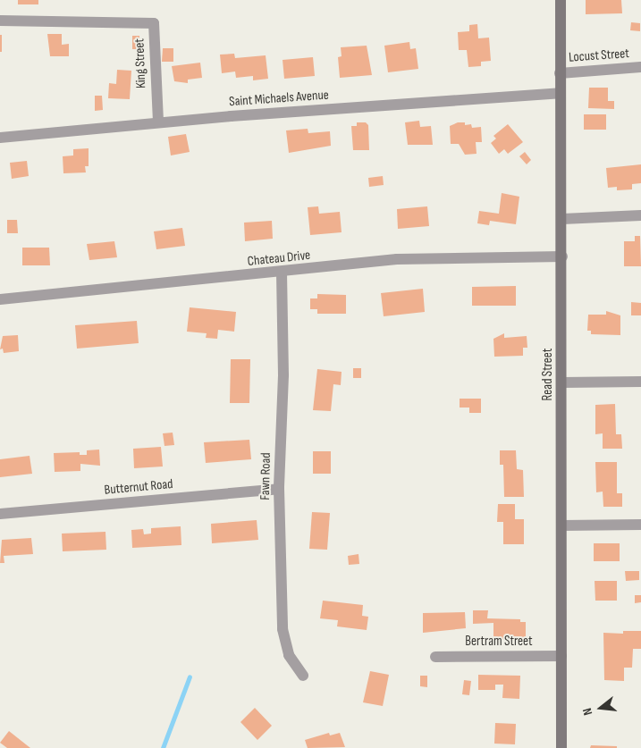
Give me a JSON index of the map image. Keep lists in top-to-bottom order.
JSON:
{
  "streets": {
    "main road": ["Read Street"],
    "street": [
      "Locust Street",
      "King Street",
      "Saint Michaels Avenue",
      "Chateau Drive",
      "Fawn Road",
      "Butternut Road",
      "Bertram Street"
    ]
  },
  "crossings": [
    ["Locust Street", "Read Street"],
    ["King Street", "Saint Michaels Avenue"],
    ["Saint Michaels Avenue", "Read Street"],
    ["Chateau Drive", "Read Street"],
    ["Chateau Drive", "Fawn Road"],
    ["Read Street", "Bertram Street"],
    ["Fawn Road", "Butternut Road"]
  ],
  "north": "left"
}
